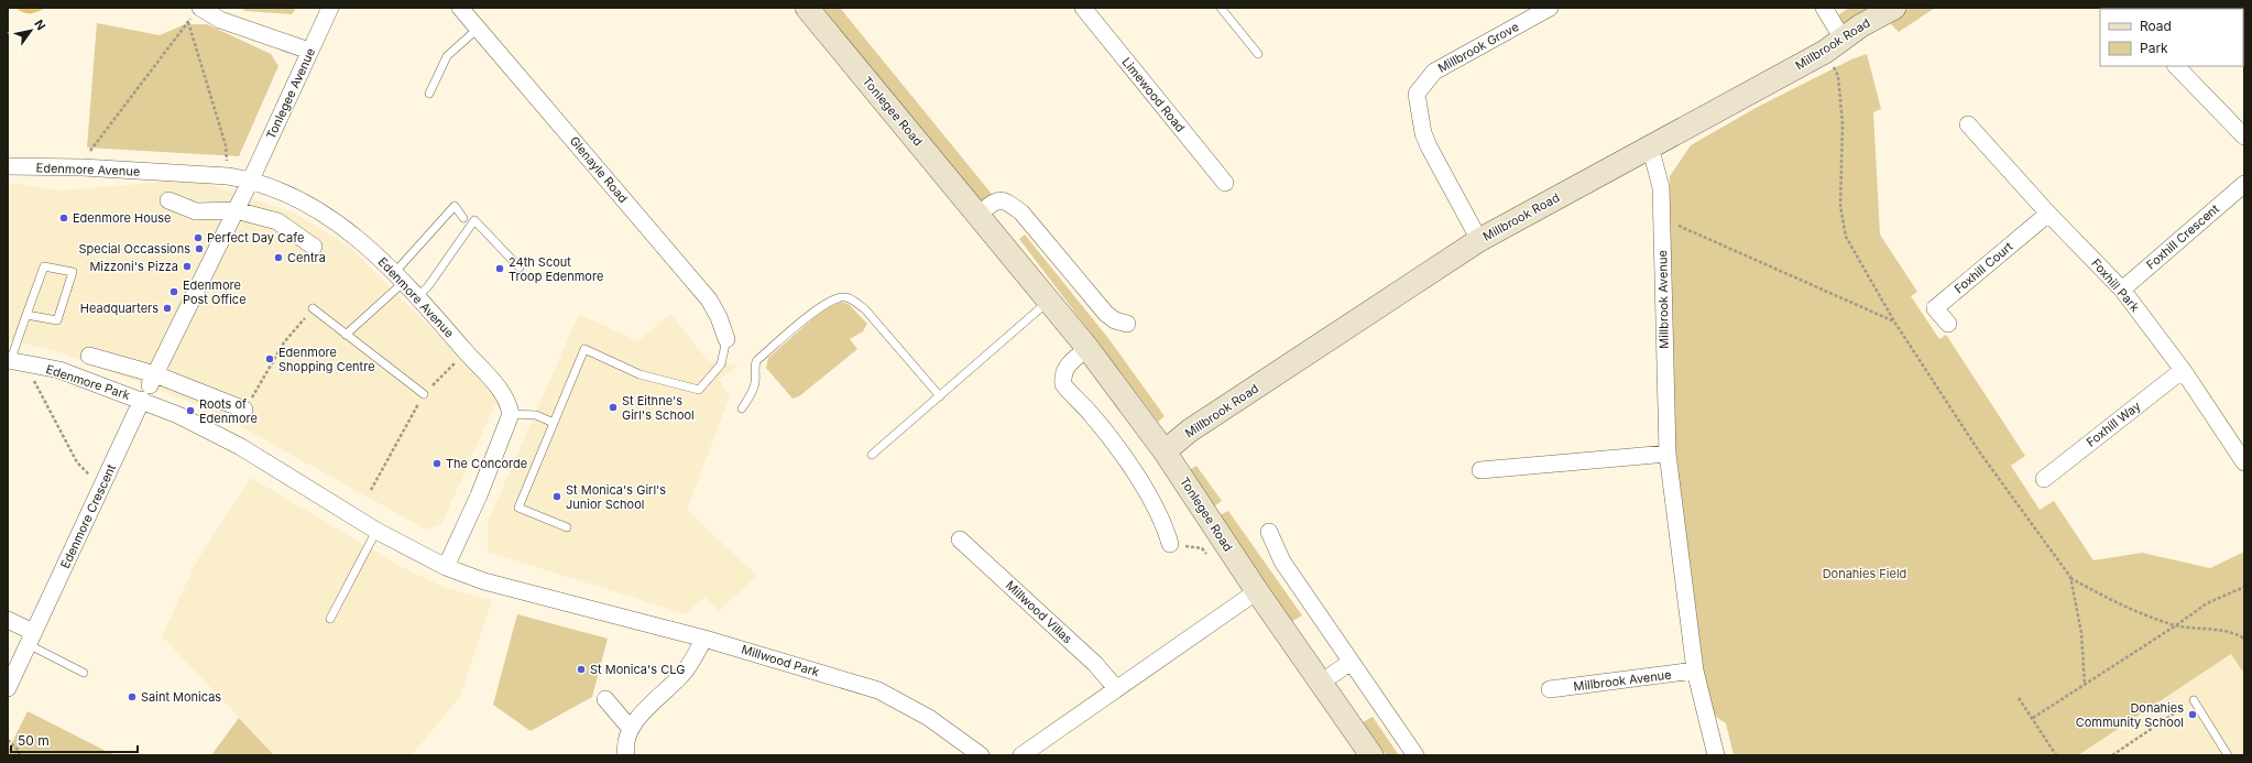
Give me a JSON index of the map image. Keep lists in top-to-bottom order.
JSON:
{
  "streets": {
    "main road": ["Millbrook Road", "Tonlegee Road"],
    "street": [
      "Millbrook Grove",
      "Tonlegee Avenue",
      "Limewood Road",
      "Edenmore Avenue",
      "Glenayle Road",
      "Foxhill Crescent",
      "Foxhill Court",
      "Foxhill Park",
      "Millbrook Avenue",
      "Edenmore Park",
      "Foxhill Way",
      "Edenmore Crescent",
      "Millwood Villas",
      "Millwood Park"
    ]
  },
  "crossings": [
    ["Millbrook Road", "Millbrook Grove"],
    ["Millbrook Road", "Tonlegee Road"],
    ["Millbrook Road", "Millbrook Avenue"],
    ["Tonlegee Avenue", "Edenmore Avenue"],
    ["Foxhill Crescent", "Foxhill Park"],
    ["Foxhill Court", "Foxhill Park"],
    ["Foxhill Park", "Foxhill Way"],
    ["Edenmore Park", "Edenmore Crescent"],
    ["Edenmore Park", "Millwood Park"]
  ],
  "parks": ["Donahies Field"],
  "places": [
    "Edenmore House",
    "Perfect Day Cafe",
    "Special Occassions",
    "Centra",
    "Mizzoni's Pizza",
    "24th Scout Troop Edenmore",
    "Edenmore Post Office",
    "Headquarters",
    "Edenmore Shopping Centre",
    "St Eithne's Girl's School",
    "Roots of Edenmore",
    "The Concorde",
    "St Monica's Girl's Junior School",
    "St Monica's CLG",
    "Saint Monicas",
    "Donahies Community School"
  ],
  "legend": ["Road", "Park"],
  "scale_bar": "50 m",
  "north": "top right"
}
